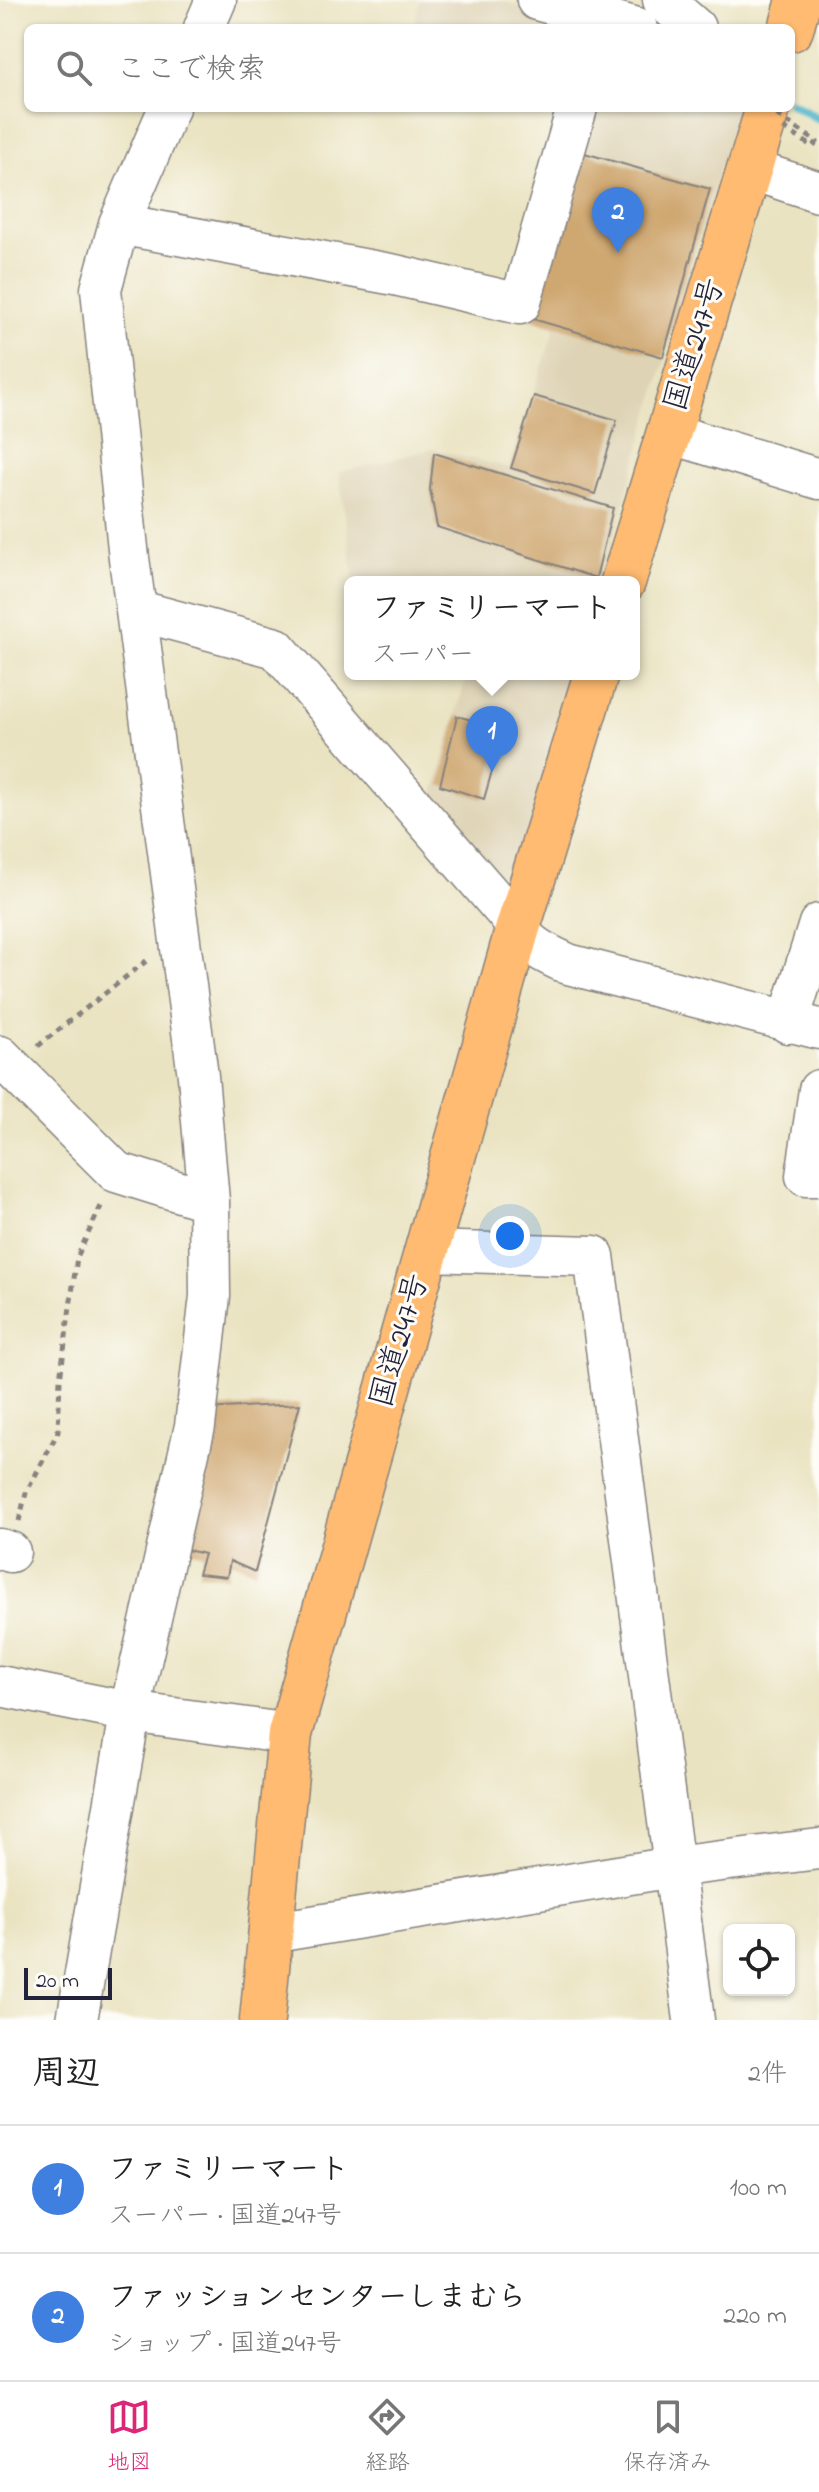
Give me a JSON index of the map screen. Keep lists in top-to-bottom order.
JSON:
{
  "streets": {
    "highway": ["国道247号"]
  },
  "scale_bar": "20 m",
  "page": {
    "search": "ここで検索",
    "pins": ["2", "1"],
    "popup": ["ファミリーマート", "スーパー"],
    "scale": "20 m",
    "heading": ["周辺", "2件"],
    "list": [
      {
        "mark": "1",
        "name": "ファミリーマート",
        "note": "スーパー · 国道247号",
        "value": "100 m"
      },
      {
        "mark": "2",
        "name": "ファッションセンターしまむら",
        "note": "ショップ · 国道247号",
        "value": "220 m"
      }
    ],
    "nav": ["地図", "経路", "保存済み"]
  }
}
